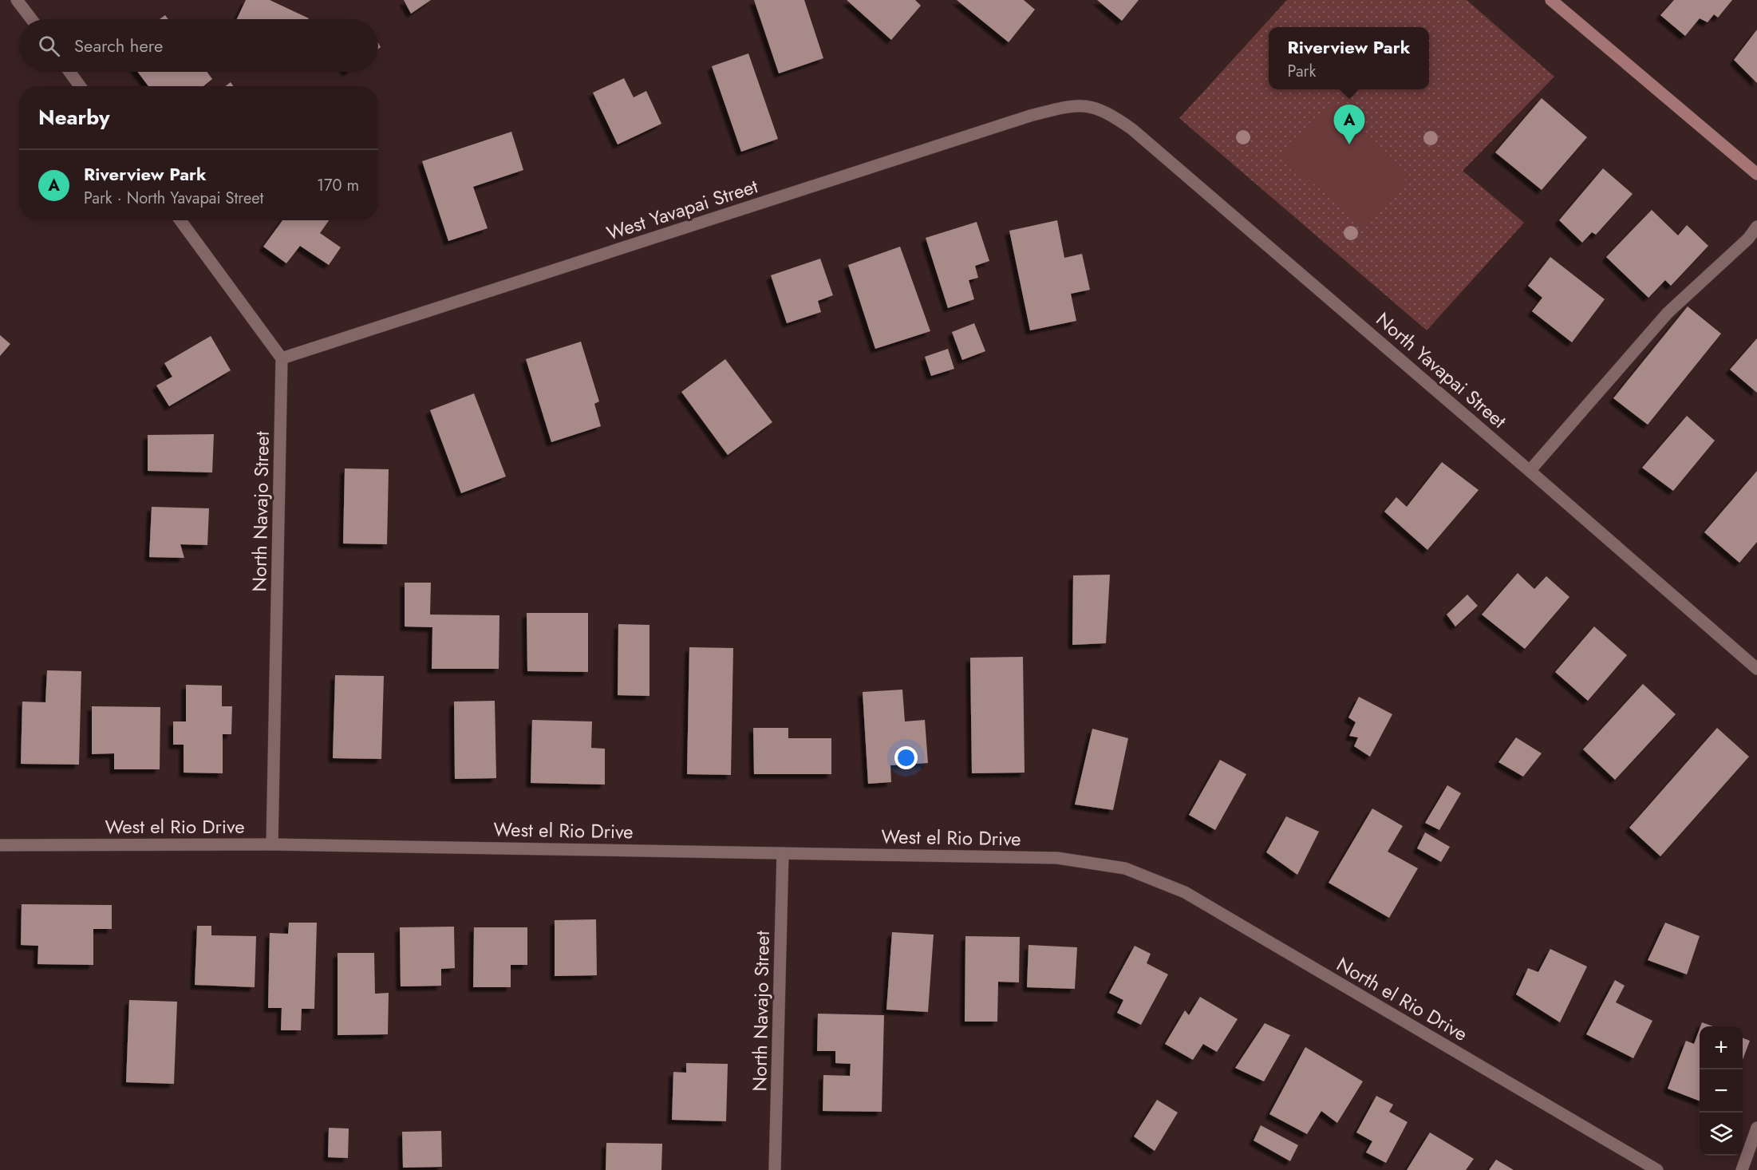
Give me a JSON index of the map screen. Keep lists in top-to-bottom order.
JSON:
{
  "streets": {
    "street": [
      "West Yavapai Street",
      "North Yavapai Street",
      "North Navajo Street",
      "West el Rio Drive",
      "North el Rio Drive"
    ]
  },
  "crossings": [
    ["West Yavapai Street", "North Yavapai Street"],
    ["West Yavapai Street", "North Navajo Street"],
    ["North Navajo Street", "West el Rio Drive"],
    ["West el Rio Drive", "North el Rio Drive"]
  ],
  "page": {
    "search": "Search here",
    "popup": ["Riverview Park", "Park"],
    "heading": "Nearby",
    "pins": "A",
    "list": [
      {
        "mark": "A",
        "name": "Riverview Park",
        "note": "Park · North Yavapai Street",
        "value": "170 m"
      }
    ],
    "map_buttons": ["+", "−"]
  }
}
